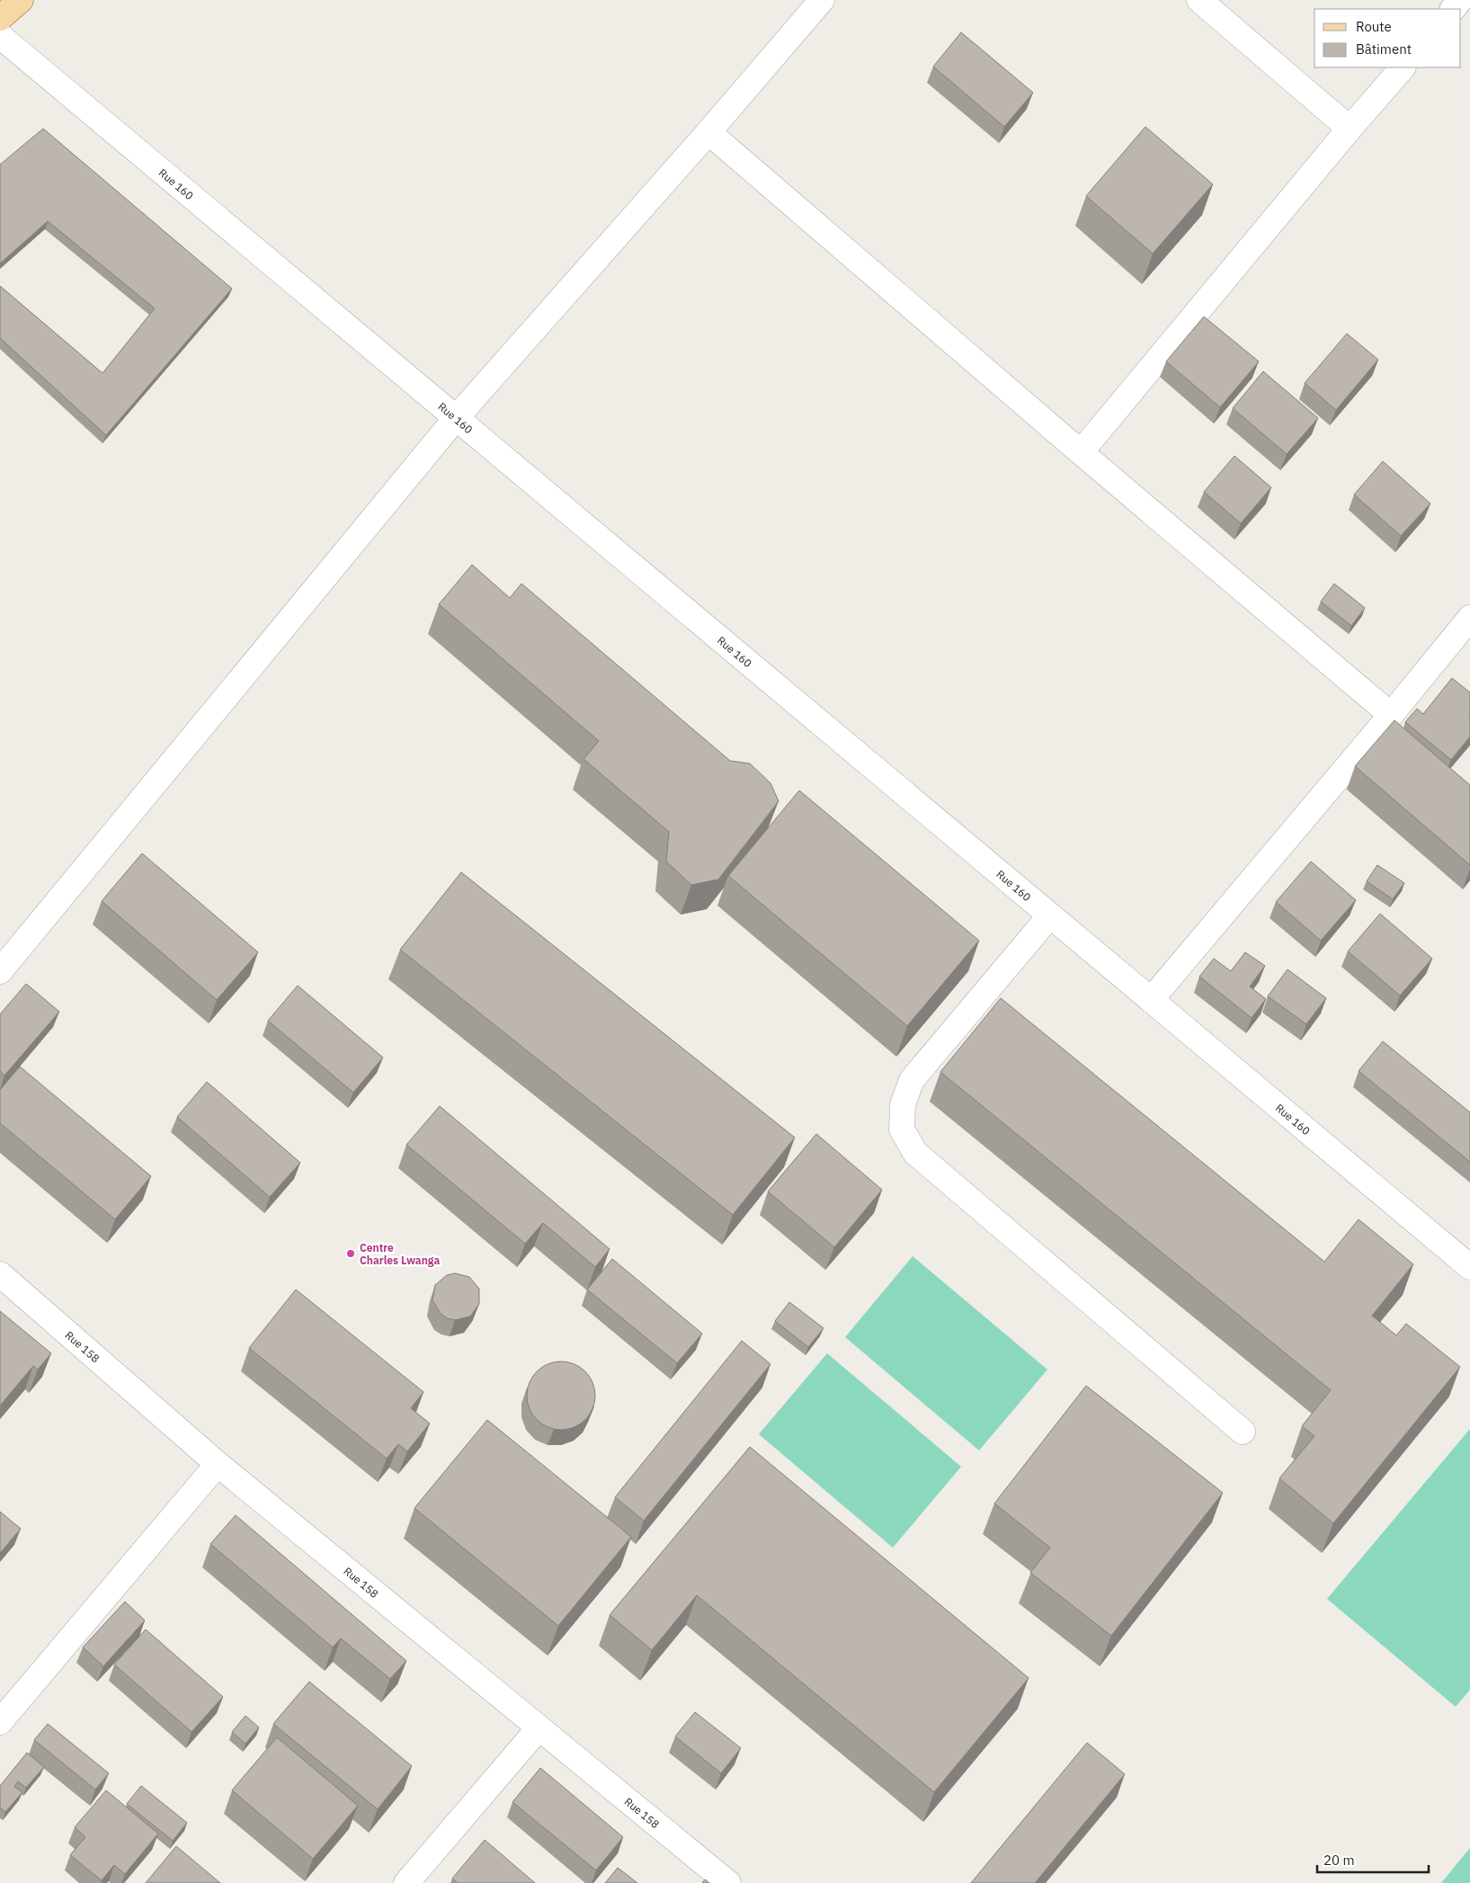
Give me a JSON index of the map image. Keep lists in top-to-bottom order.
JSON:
{
  "streets": {
    "street": ["Rue 160", "Rue 158"]
  },
  "places": ["Centre Charles Lwanga"],
  "legend": ["Route", "Bâtiment"],
  "scale_bar": "20 m"
}
